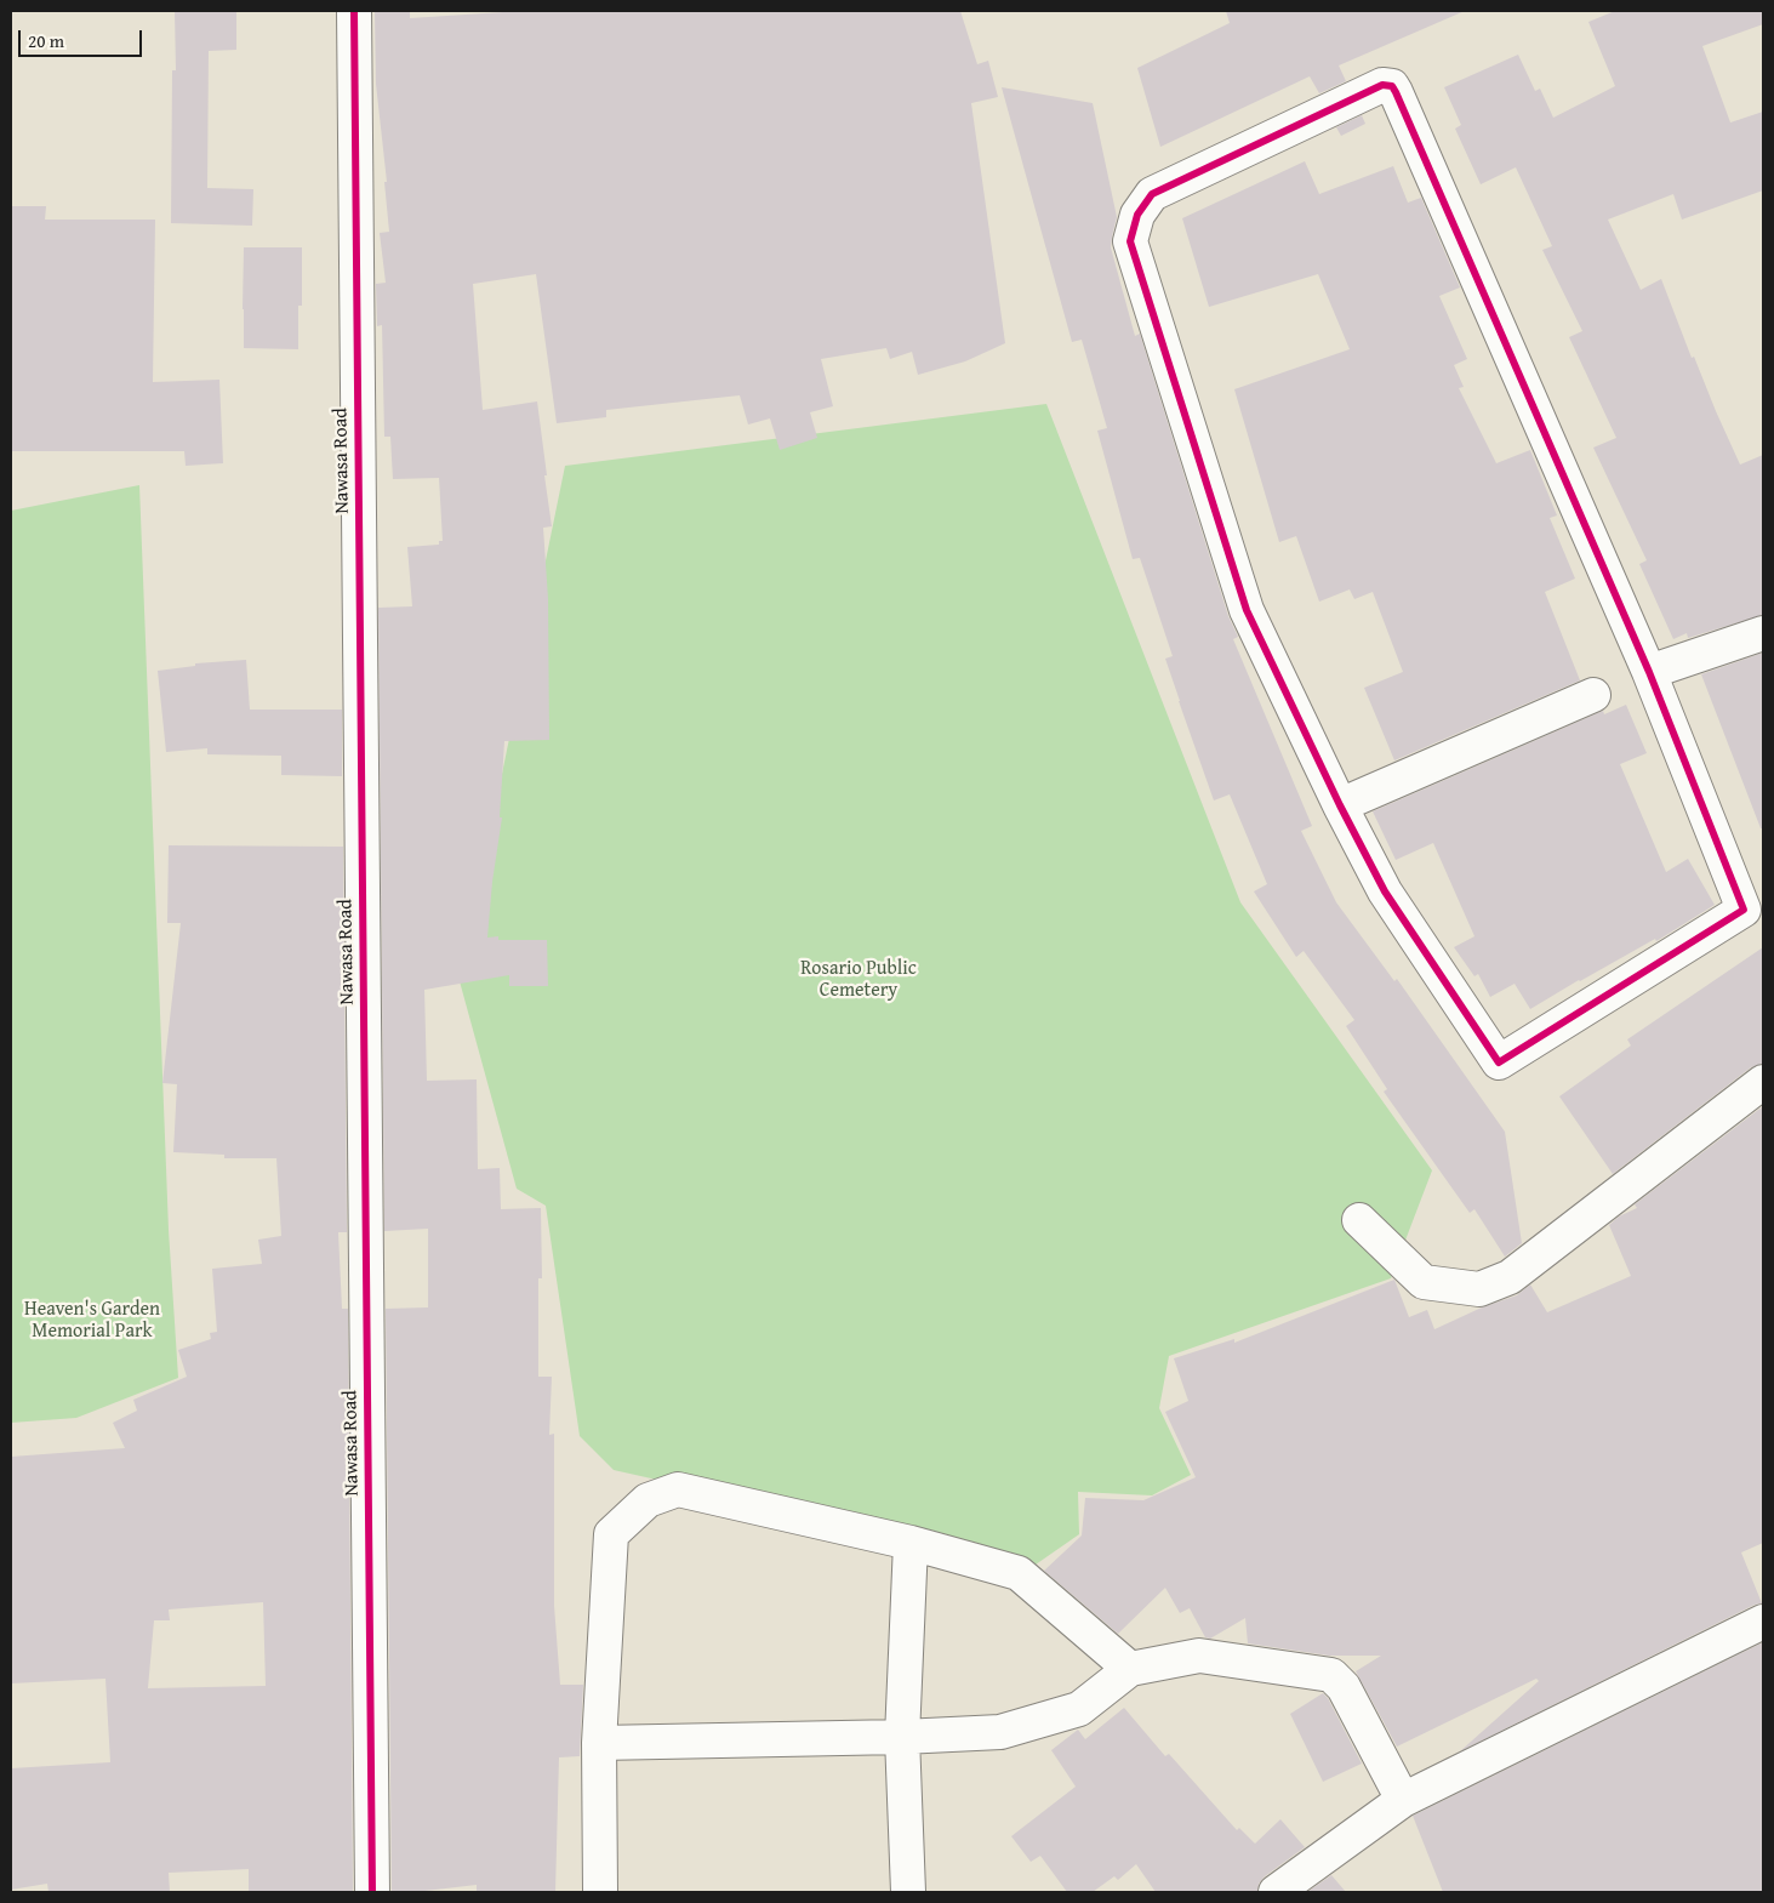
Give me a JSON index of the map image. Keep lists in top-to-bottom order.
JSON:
{
  "streets": {
    "street": ["Nawasa Road"]
  },
  "parks": ["Rosario Public Cemetery", "Heaven's Garden Memorial Park"],
  "scale_bar": "20 m"
}
